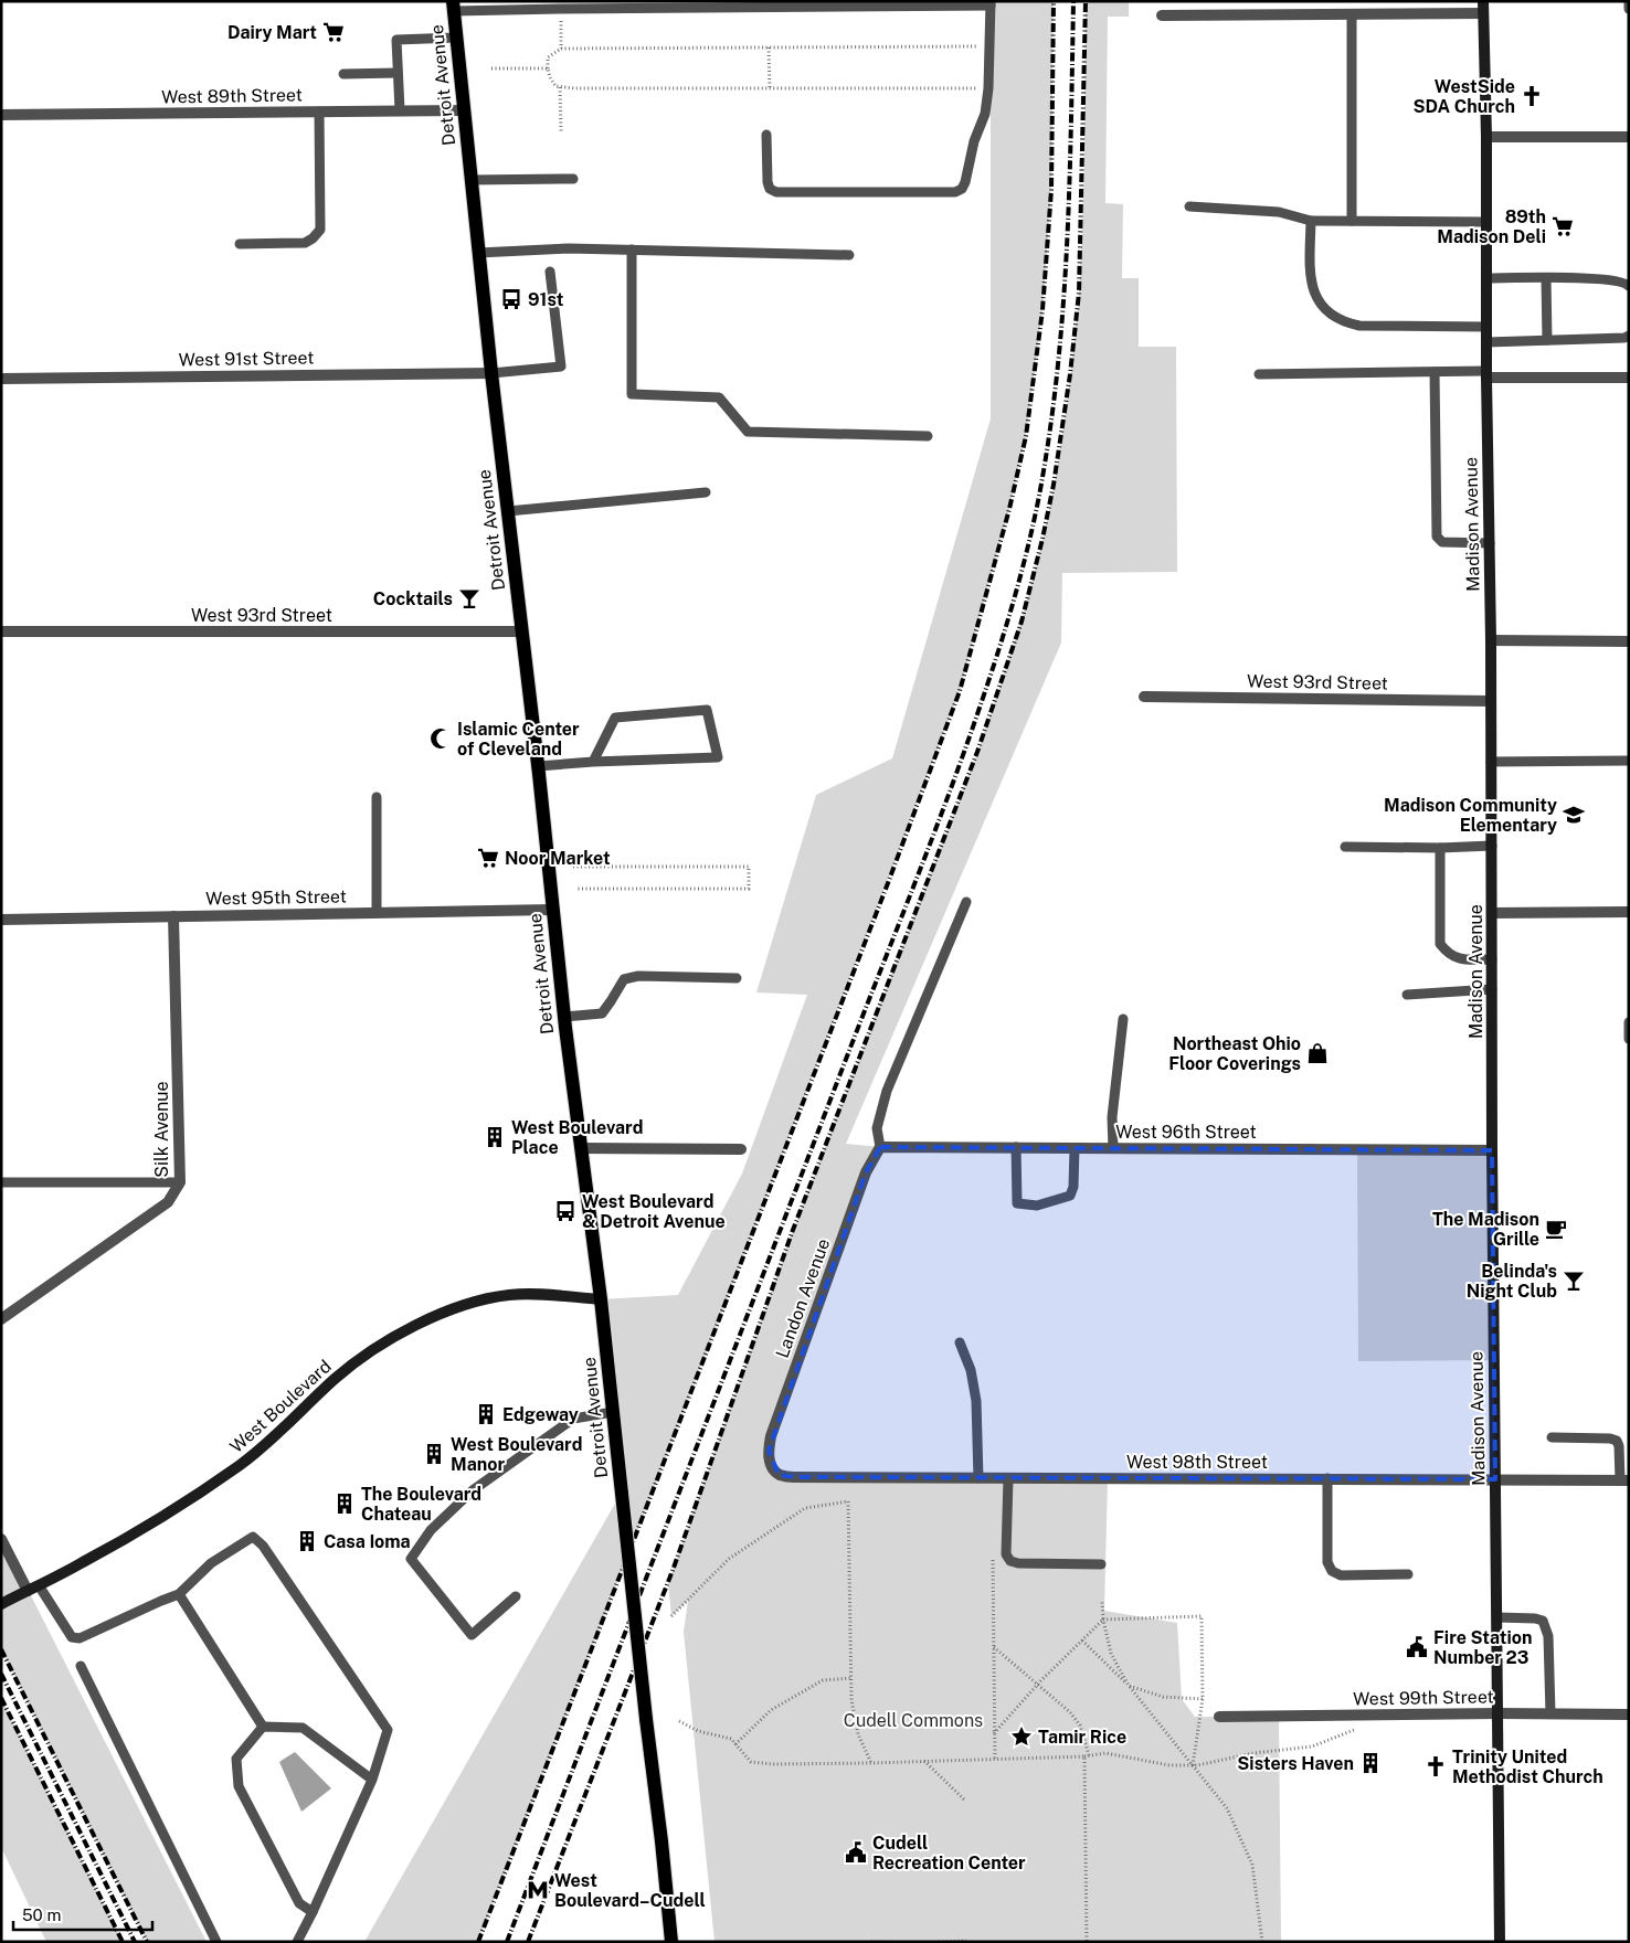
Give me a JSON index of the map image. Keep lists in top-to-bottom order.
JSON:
{
  "streets": {
    "main road": ["Detroit Avenue"],
    "street": [
      "West 89th Street",
      "West 91st Street",
      "Madison Avenue",
      "West 93rd Street",
      "West 95th Street",
      "Silk Avenue",
      "West 96th Street",
      "Landon Avenue",
      "West Boulevard",
      "West 98th Street",
      "West 99th Street"
    ]
  },
  "crossings": [
    ["Detroit Avenue", "West 89th Street"],
    ["Detroit Avenue", "West 91st Street"],
    ["Detroit Avenue", "West 93rd Street"],
    ["Detroit Avenue", "West 95th Street"],
    ["Detroit Avenue", "West Boulevard"],
    ["Madison Avenue", "West 93rd Street"],
    ["Madison Avenue", "West 96th Street"],
    ["Madison Avenue", "West 98th Street"],
    ["Madison Avenue", "West 99th Street"],
    ["West 95th Street", "Silk Avenue"],
    ["West 96th Street", "Landon Avenue"],
    ["Landon Avenue", "West 98th Street"]
  ],
  "parks": ["Cudell Commons"],
  "places": {
    "supermarket": ["Dairy Mart", "89th Madison Deli", "Noor Market"],
    "church": ["WestSide SDA Church", "Trinity United Methodist Church"],
    "bus stop": ["91st", "West Boulevard & Detroit Avenue"],
    "bar": ["Cocktails", "Belinda's Night Club"],
    "mosque": ["Islamic Center of Cleveland"],
    "school or university": ["Madison Community Elementary"],
    "shop": ["Northeast Ohio Floor Coverings"],
    "building": [
      "West Boulevard Place",
      "Edgeway",
      "West Boulevard Manor",
      "The Boulevard Chateau",
      "Casa Ioma",
      "Sisters Haven"
    ],
    "cafe": ["The Madison Grille"],
    "public building": ["Fire Station Number 23", "Cudell Recreation Center"],
    "place": ["Tamir Rice"],
    "metro station": ["West Boulevard–Cudell"]
  },
  "scale_bar": "50 m"
}
